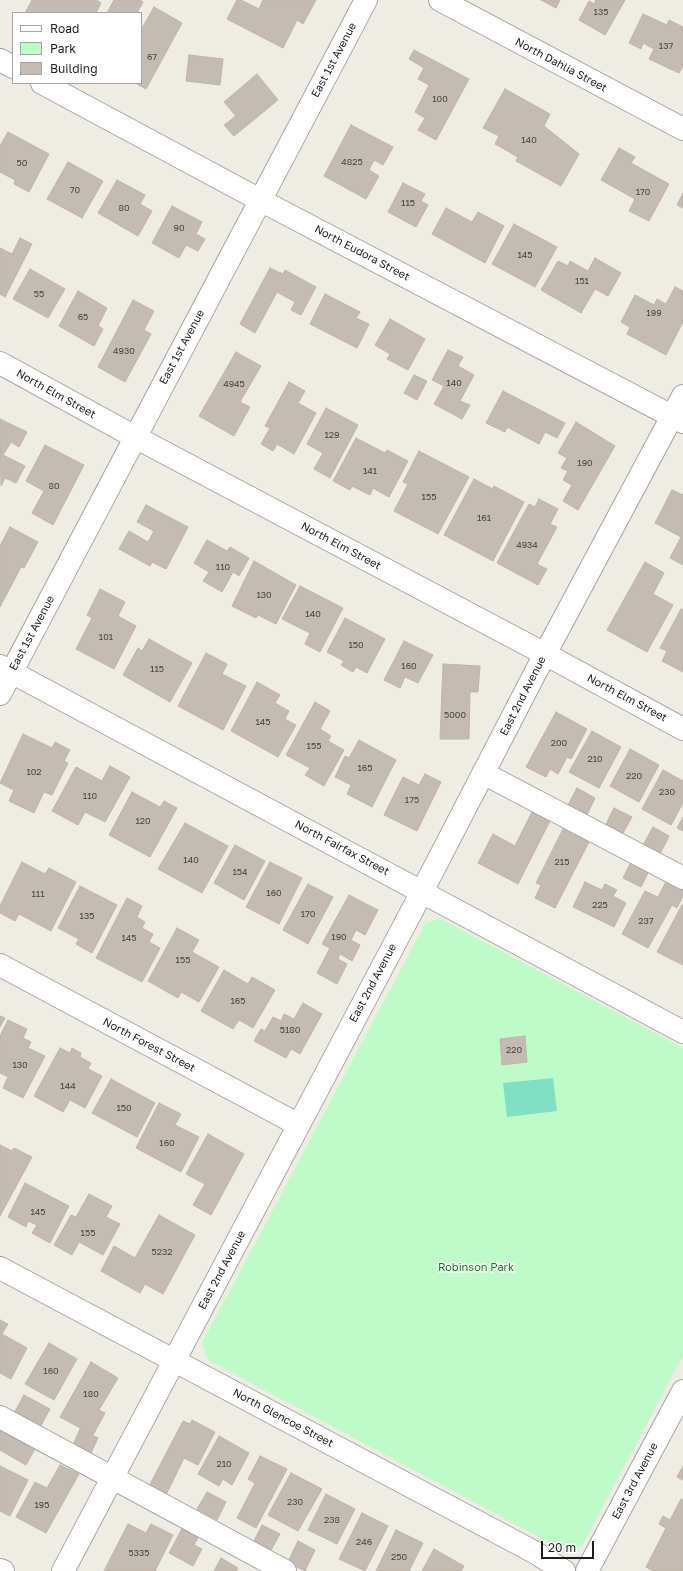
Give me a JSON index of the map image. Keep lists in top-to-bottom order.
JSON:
{
  "streets": {
    "street": [
      "East 1st Avenue",
      "North Dahlia Street",
      "North Eudora Street",
      "North Elm Street",
      "East 2nd Avenue",
      "North Fairfax Street",
      "North Forest Street",
      "North Glencoe Street",
      "East 3rd Avenue"
    ]
  },
  "crossings": [
    ["East 1st Avenue", "North Eudora Street"],
    ["East 1st Avenue", "North Elm Street"],
    ["East 1st Avenue", "North Fairfax Street"],
    ["North Eudora Street", "East 2nd Avenue"],
    ["North Elm Street", "East 2nd Avenue"],
    ["East 2nd Avenue", "North Fairfax Street"],
    ["East 2nd Avenue", "North Forest Street"],
    ["East 2nd Avenue", "North Glencoe Street"]
  ],
  "parks": ["Robinson Park"],
  "house_numbers": [
    "135",
    "137",
    "67",
    "100",
    "140",
    "4825",
    "50",
    "70",
    "170",
    "115",
    "80",
    "90",
    "145",
    "151",
    "55",
    "199",
    "65",
    "4930",
    "140",
    "4945",
    "129",
    "190",
    "141",
    "80",
    "155",
    "161",
    "4934",
    "110",
    "130",
    "140",
    "101",
    "150",
    "160",
    "115",
    "5000",
    "145",
    "200",
    "155",
    "210",
    "165",
    "102",
    "220",
    "230",
    "110",
    "175",
    "120",
    "140",
    "215",
    "154",
    "160",
    "111",
    "225",
    "170",
    "135",
    "237",
    "190",
    "145",
    "155",
    "165",
    "5180",
    "220",
    "130",
    "144",
    "150",
    "160",
    "145",
    "155",
    "5232",
    "160",
    "180",
    "210",
    "230",
    "195",
    "238",
    "246",
    "5335",
    "250"
  ],
  "legend": ["Road", "Park", "Building"],
  "scale_bar": "20 m"
}
